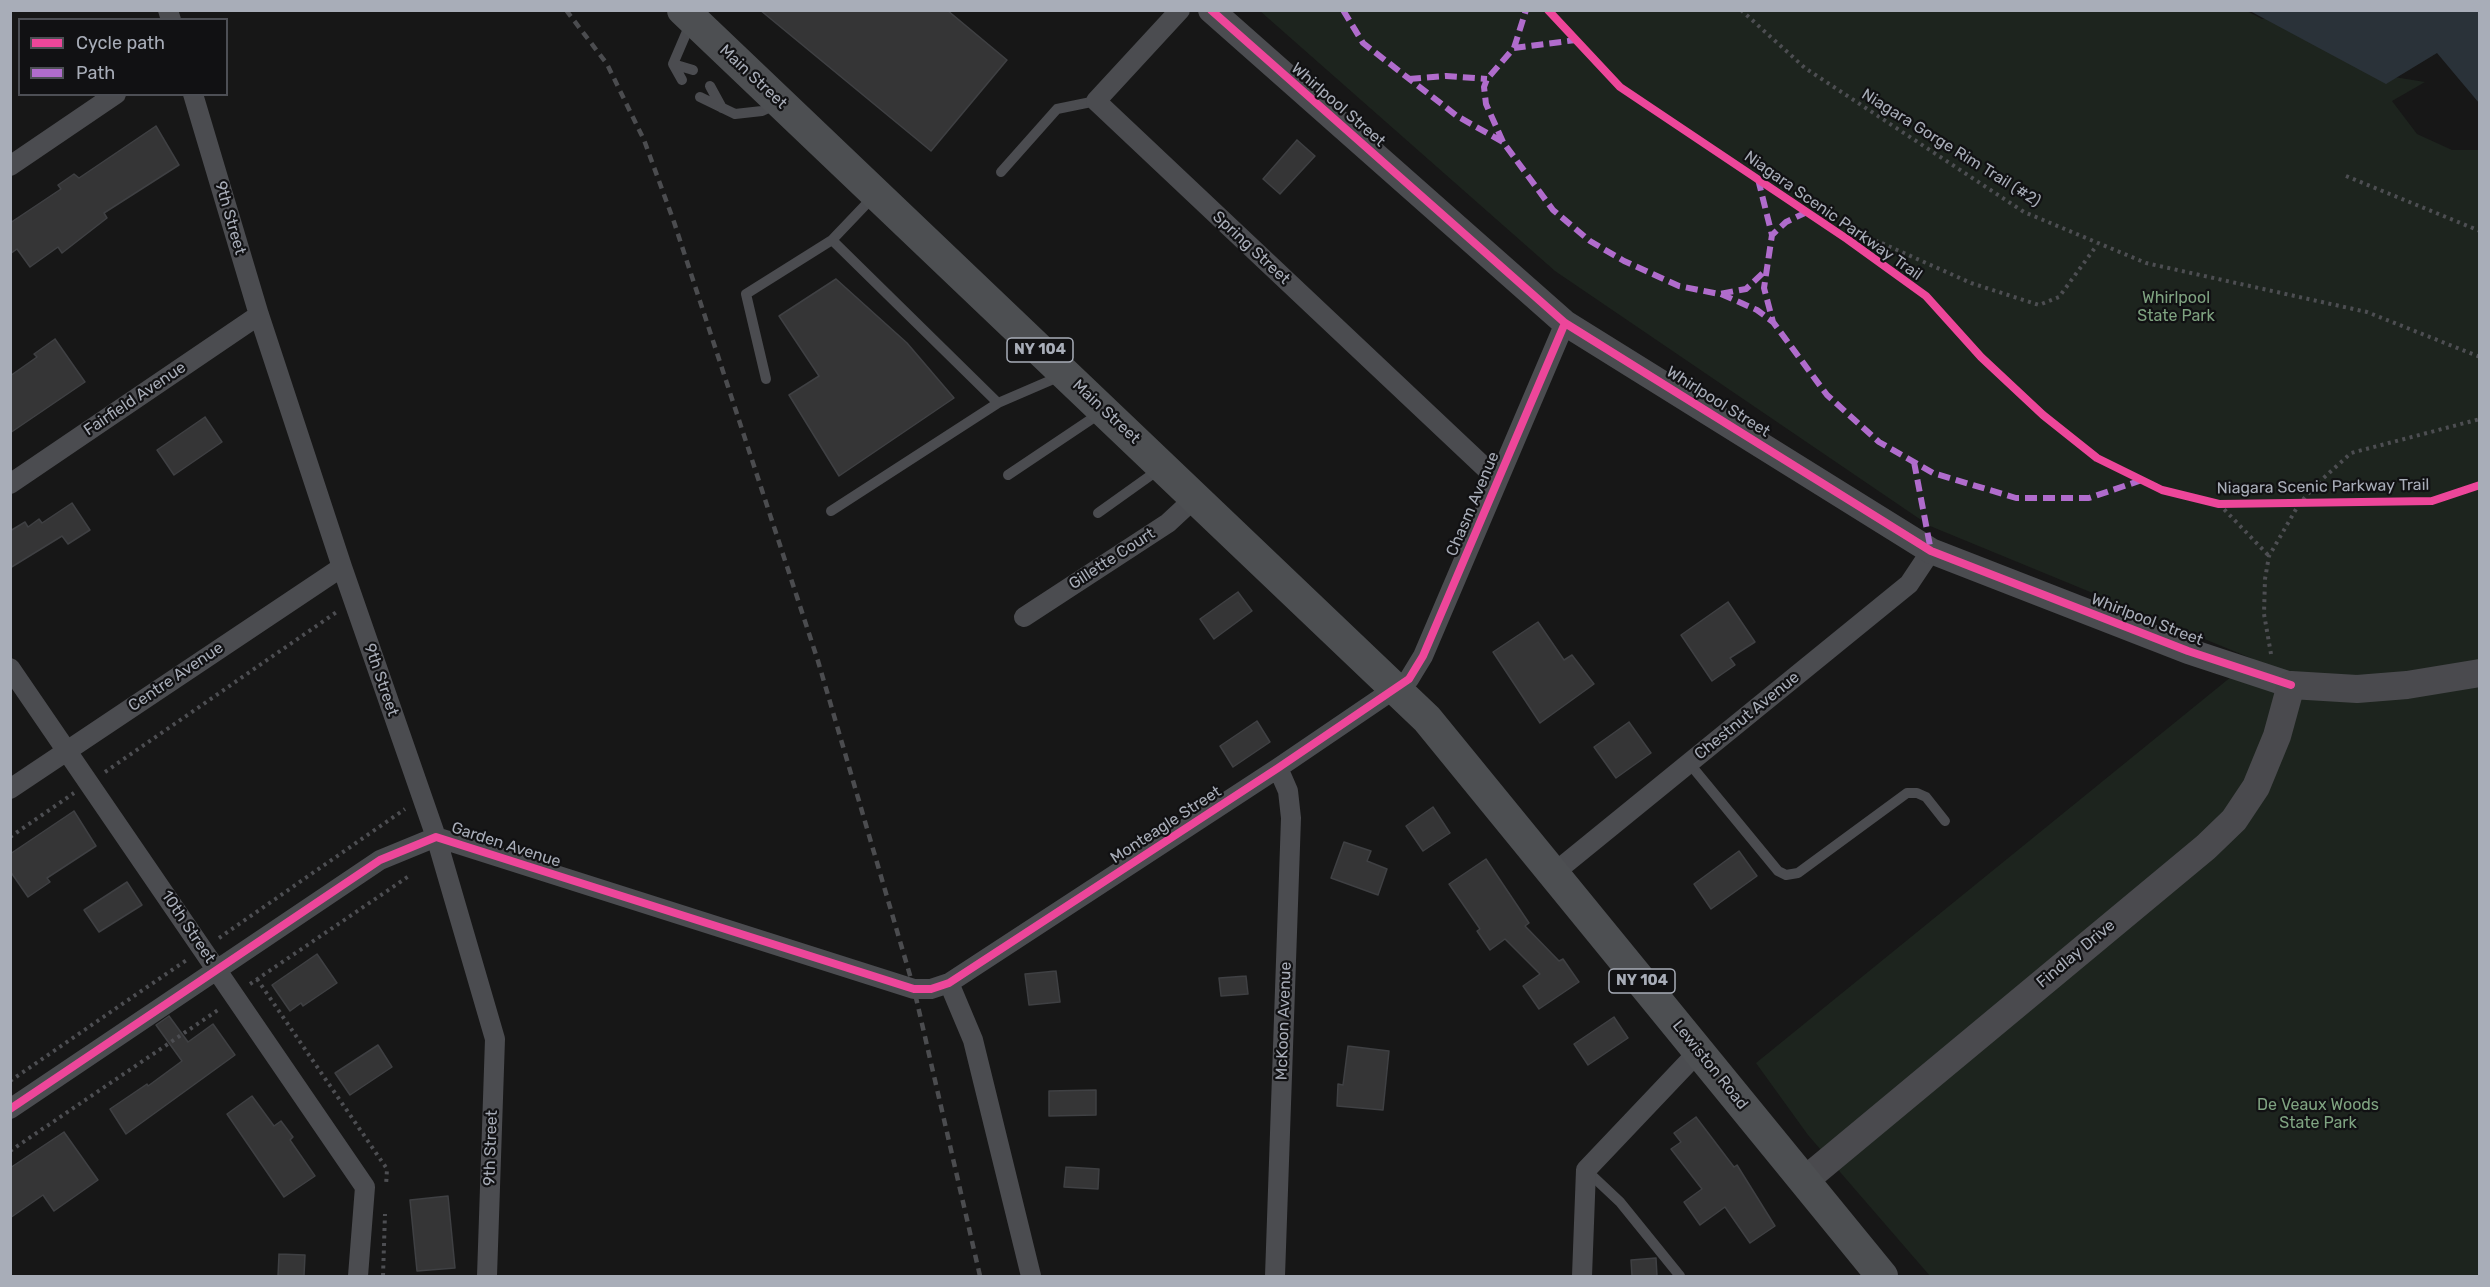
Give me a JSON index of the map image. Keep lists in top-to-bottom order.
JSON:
{
  "streets": {
    "main road": [
      "Main Street",
      "NY 104",
      "Findlay Drive",
      "Lewiston Road"
    ],
    "street": [
      "Whirlpool Street",
      "9th Street",
      "Spring Street",
      "Fairfield Avenue",
      "Chasm Avenue",
      "Gillette Court",
      "Centre Avenue",
      "Chestnut Avenue",
      "Monteagle Street",
      "Garden Avenue",
      "10th Street",
      "McKoon Avenue"
    ],
    "path": ["Niagara Gorge Rim Trail (#2)"],
    "cycle path": ["Niagara Scenic Parkway Trail"]
  },
  "crossings": [
    ["Main Street", "Chasm Avenue"],
    ["Main Street", "Gillette Court"],
    ["Main Street", "Monteagle Street"],
    ["Main Street", "Lewiston Road"],
    ["Whirlpool Street", "Chasm Avenue"],
    ["Whirlpool Street", "Chestnut Avenue"],
    ["Whirlpool Street", "Findlay Drive"],
    ["9th Street", "Fairfield Avenue"],
    ["9th Street", "Centre Avenue"],
    ["9th Street", "Garden Avenue"],
    ["Spring Street", "Chasm Avenue"],
    ["Chasm Avenue", "Monteagle Street"],
    ["Chasm Avenue", "Lewiston Road"],
    ["Centre Avenue", "10th Street"],
    ["Chestnut Avenue", "Lewiston Road"],
    ["Monteagle Street", "Garden Avenue"],
    ["Monteagle Street", "McKoon Avenue"],
    ["Monteagle Street", "Lewiston Road"],
    ["Garden Avenue", "10th Street"],
    ["Findlay Drive", "Lewiston Road"]
  ],
  "parks": ["Whirlpool State Park", "De Veaux Woods State Park"],
  "legend": ["Cycle path", "Path"]
}
